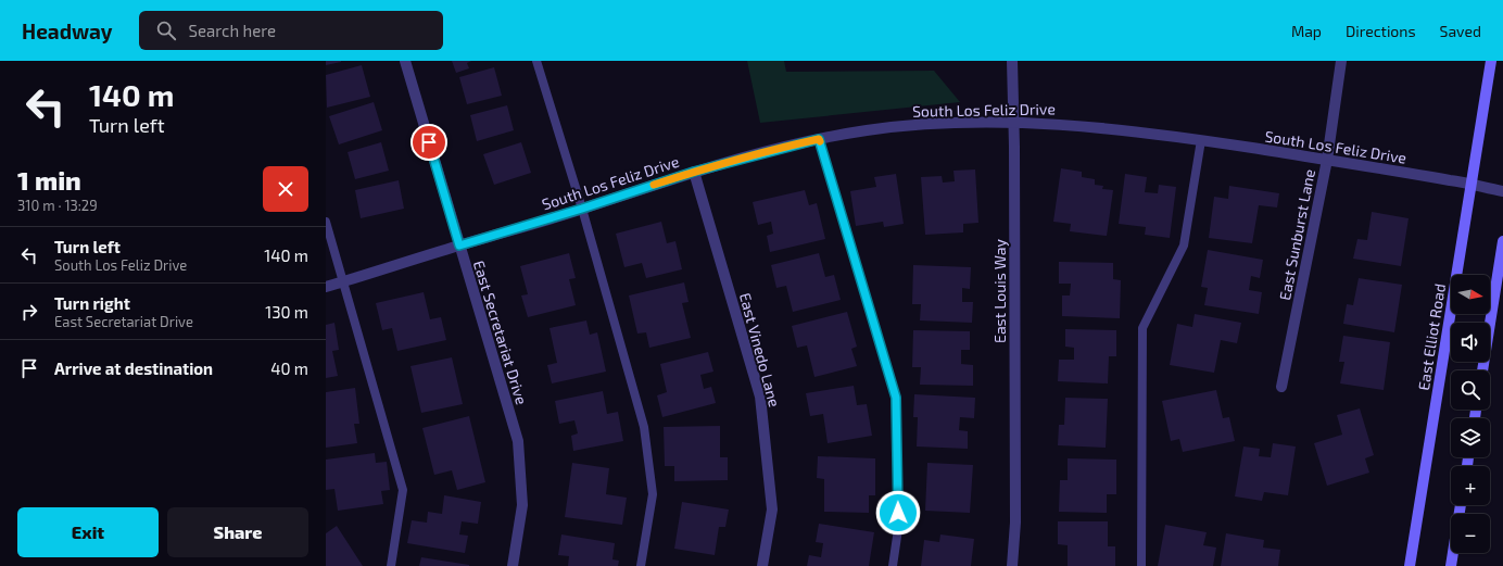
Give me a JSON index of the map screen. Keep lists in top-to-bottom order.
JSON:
{
  "streets": {
    "main road": ["East Elliot Road"],
    "street": [
      "South Los Feliz Drive",
      "East Sunburst Lane",
      "East Louis Way",
      "East Secretariat Drive",
      "East Vinedo Lane"
    ]
  },
  "crossings": [
    ["South Los Feliz Drive", "East Sunburst Lane"],
    ["South Los Feliz Drive", "East Louis Way"],
    ["South Los Feliz Drive", "East Secretariat Drive"],
    ["South Los Feliz Drive", "East Elliot Road"],
    ["South Los Feliz Drive", "East Vinedo Lane"]
  ],
  "north": "right",
  "page": {
    "header": "Headway",
    "search": "Search here",
    "nav": ["Map", "Directions", "Saved"],
    "turn": ["140 m", "Turn left"],
    "heading": ["1 min", "310 m · 13:29"],
    "list": [
      {
        "name": "Turn left",
        "note": "South Los Feliz Drive",
        "value": "140 m"
      },
      {
        "name": "Turn right",
        "note": "East Secretariat Drive",
        "value": "130 m"
      },
      {
        "name": "Arrive at destination",
        "value": "40 m"
      }
    ],
    "map_buttons": ["+", "−"],
    "buttons": ["Exit", "Share"]
  }
}
